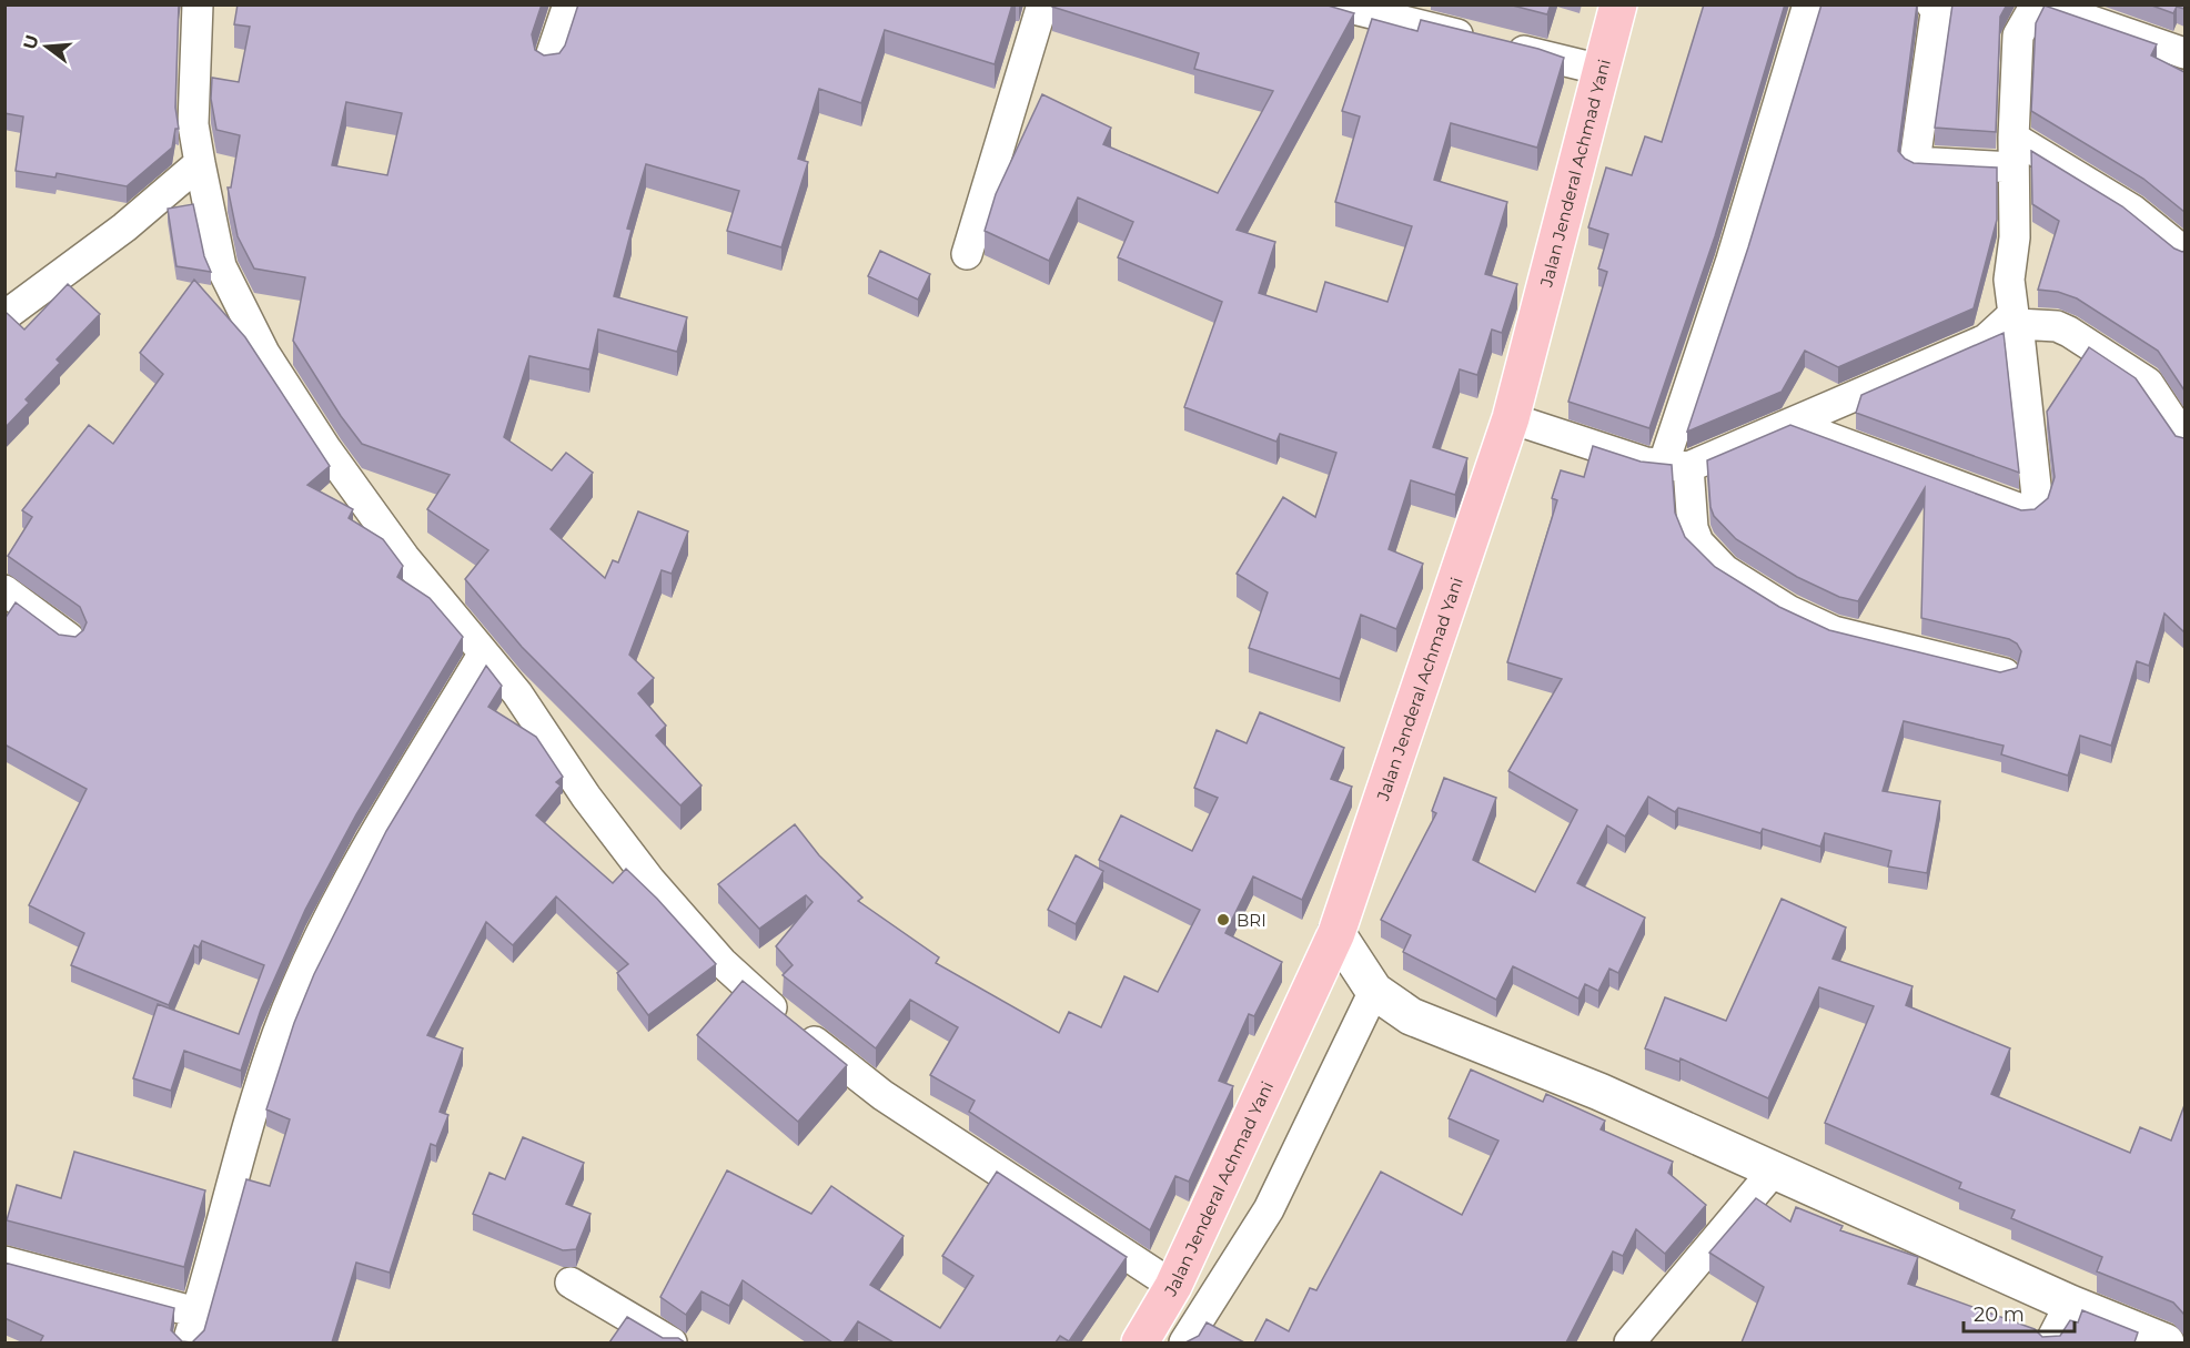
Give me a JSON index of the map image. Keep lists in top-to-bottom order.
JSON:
{
  "streets": {
    "main road": ["Jalan Jenderal Achmad Yani"]
  },
  "places": ["BRI"],
  "scale_bar": "20 m",
  "north": "left"
}
